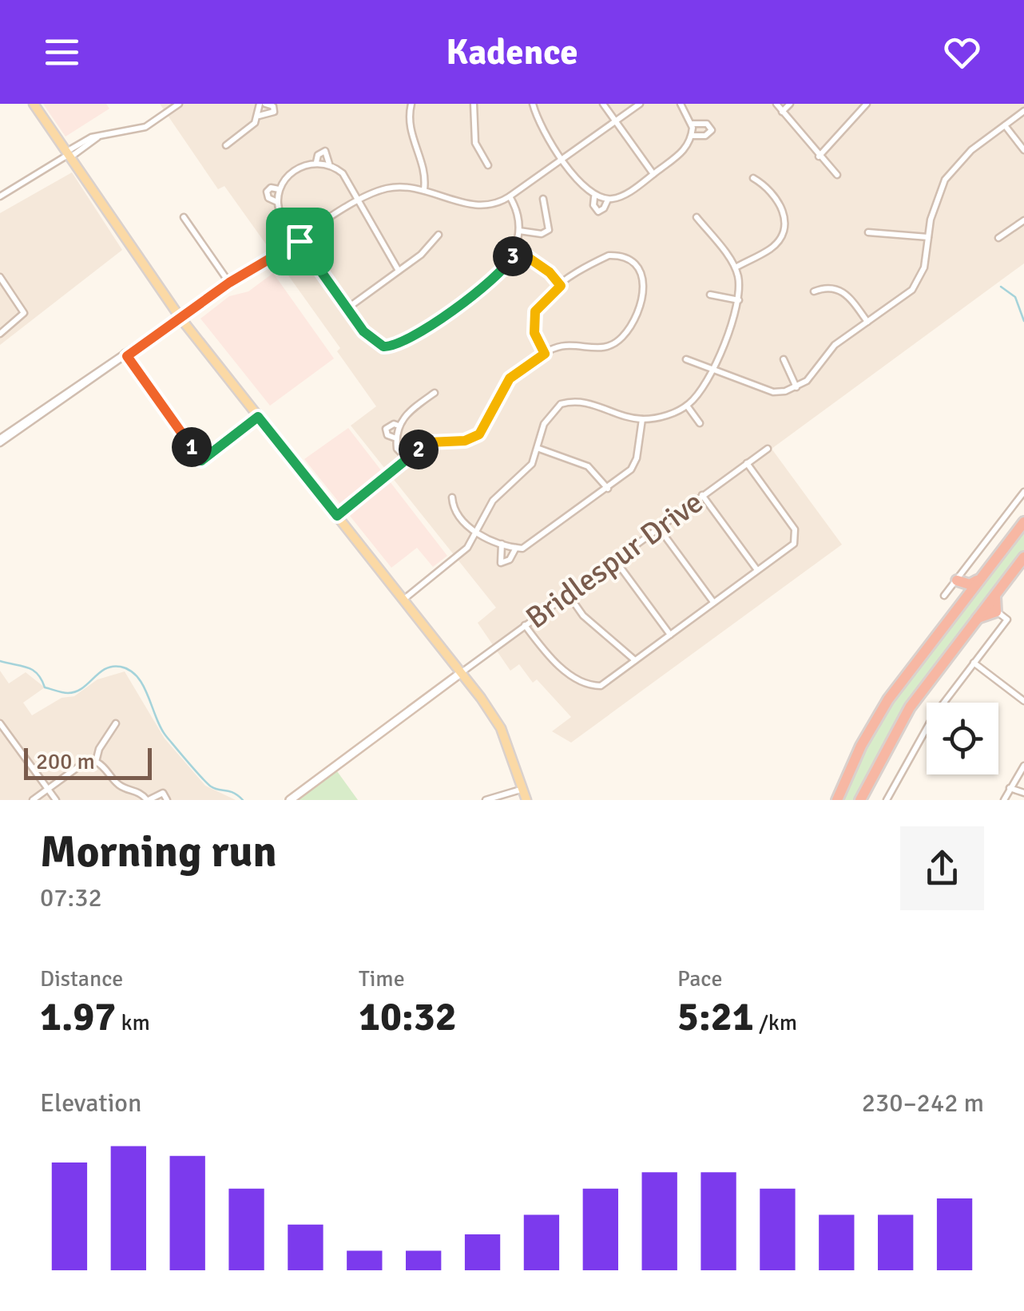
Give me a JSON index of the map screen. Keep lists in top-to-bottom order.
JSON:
{
  "streets": {
    "street": ["Bridlespur Drive"]
  },
  "scale_bar": "200 m",
  "page": {
    "header": "Kadence",
    "pins": ["3", "1", "2"],
    "scale": "200 m",
    "heading": ["Morning run", "07:32"],
    "stats": [
      ["Distance", "1.97 km"],
      ["Time", "10:32"],
      ["Pace", "5:21 /km"]
    ],
    "chart": ["Elevation", "230–242 m"]
  }
}
